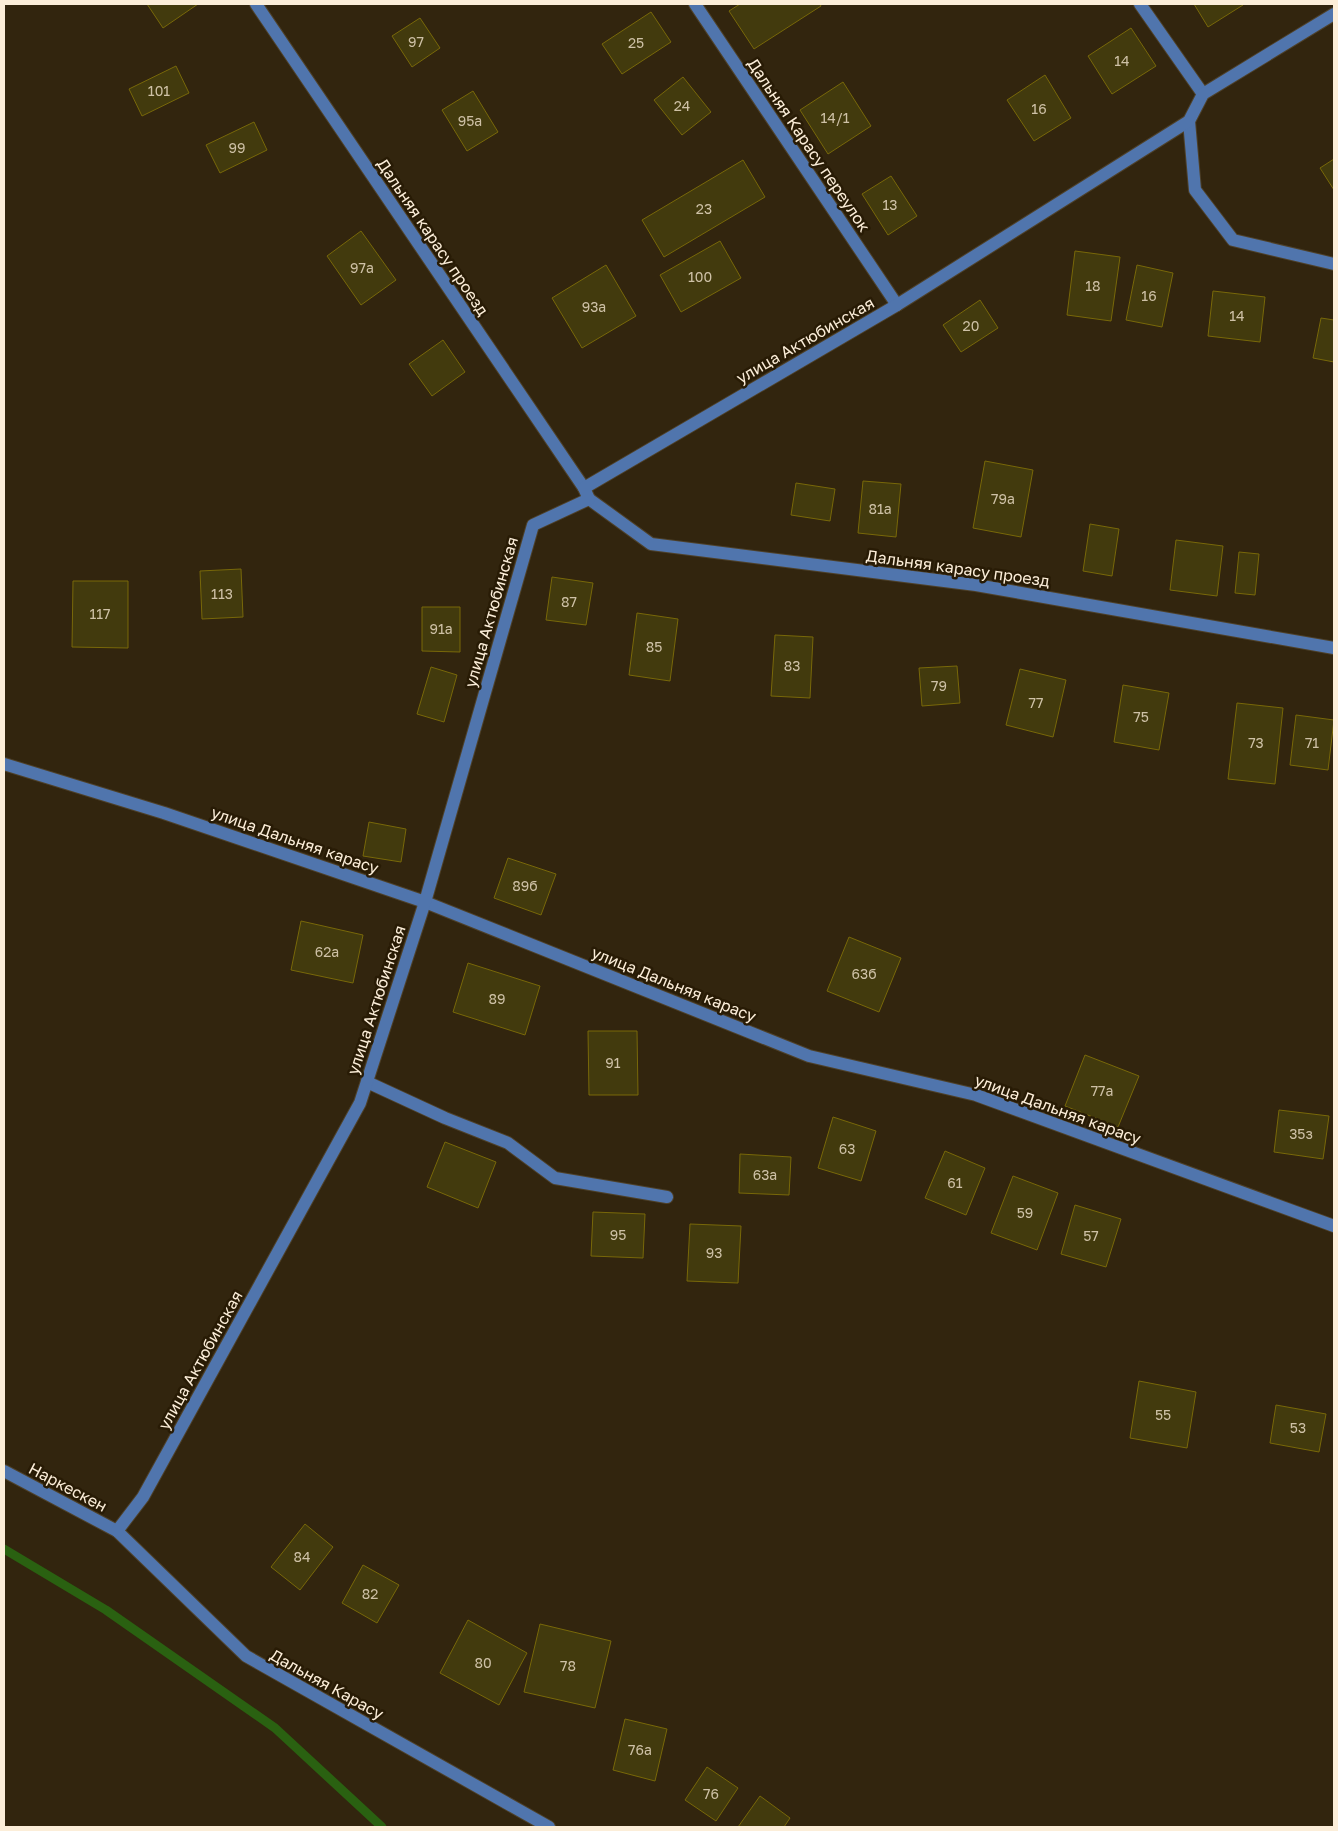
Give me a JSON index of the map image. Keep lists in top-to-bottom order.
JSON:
{
  "streets": {
    "street": [
      "Дальняя Карасу переулок",
      "Дальняя карасу проезд",
      "улица Актюбинская",
      "улица Дальняя карасу",
      "Наркескен",
      "Дальняя Карасу"
    ]
  },
  "crossings": [
    ["Дальняя Карасу переулок", "улица Актюбинская"],
    ["Дальняя карасу проезд", "улица Актюбинская"],
    ["улица Актюбинская", "улица Дальняя карасу"],
    ["улица Актюбинская", "Наркескен"],
    ["улица Актюбинская", "Дальняя Карасу"],
    ["Наркескен", "Дальняя Карасу"]
  ],
  "house_numbers": [
    "97",
    "25",
    "14",
    "101",
    "24",
    "16",
    "14/1",
    "95а",
    "99",
    "13",
    "23",
    "97а",
    "100",
    "18",
    "16",
    "93а",
    "14",
    "20",
    "79а",
    "81а",
    "113",
    "87",
    "117",
    "91а",
    "85",
    "83",
    "79",
    "77",
    "75",
    "73",
    "71",
    "89б",
    "62а",
    "63б",
    "89",
    "91",
    "77а",
    "35з",
    "63",
    "63а",
    "61",
    "59",
    "95",
    "57",
    "93",
    "55",
    "53",
    "84",
    "82",
    "80",
    "78",
    "76а",
    "76"
  ]
}
